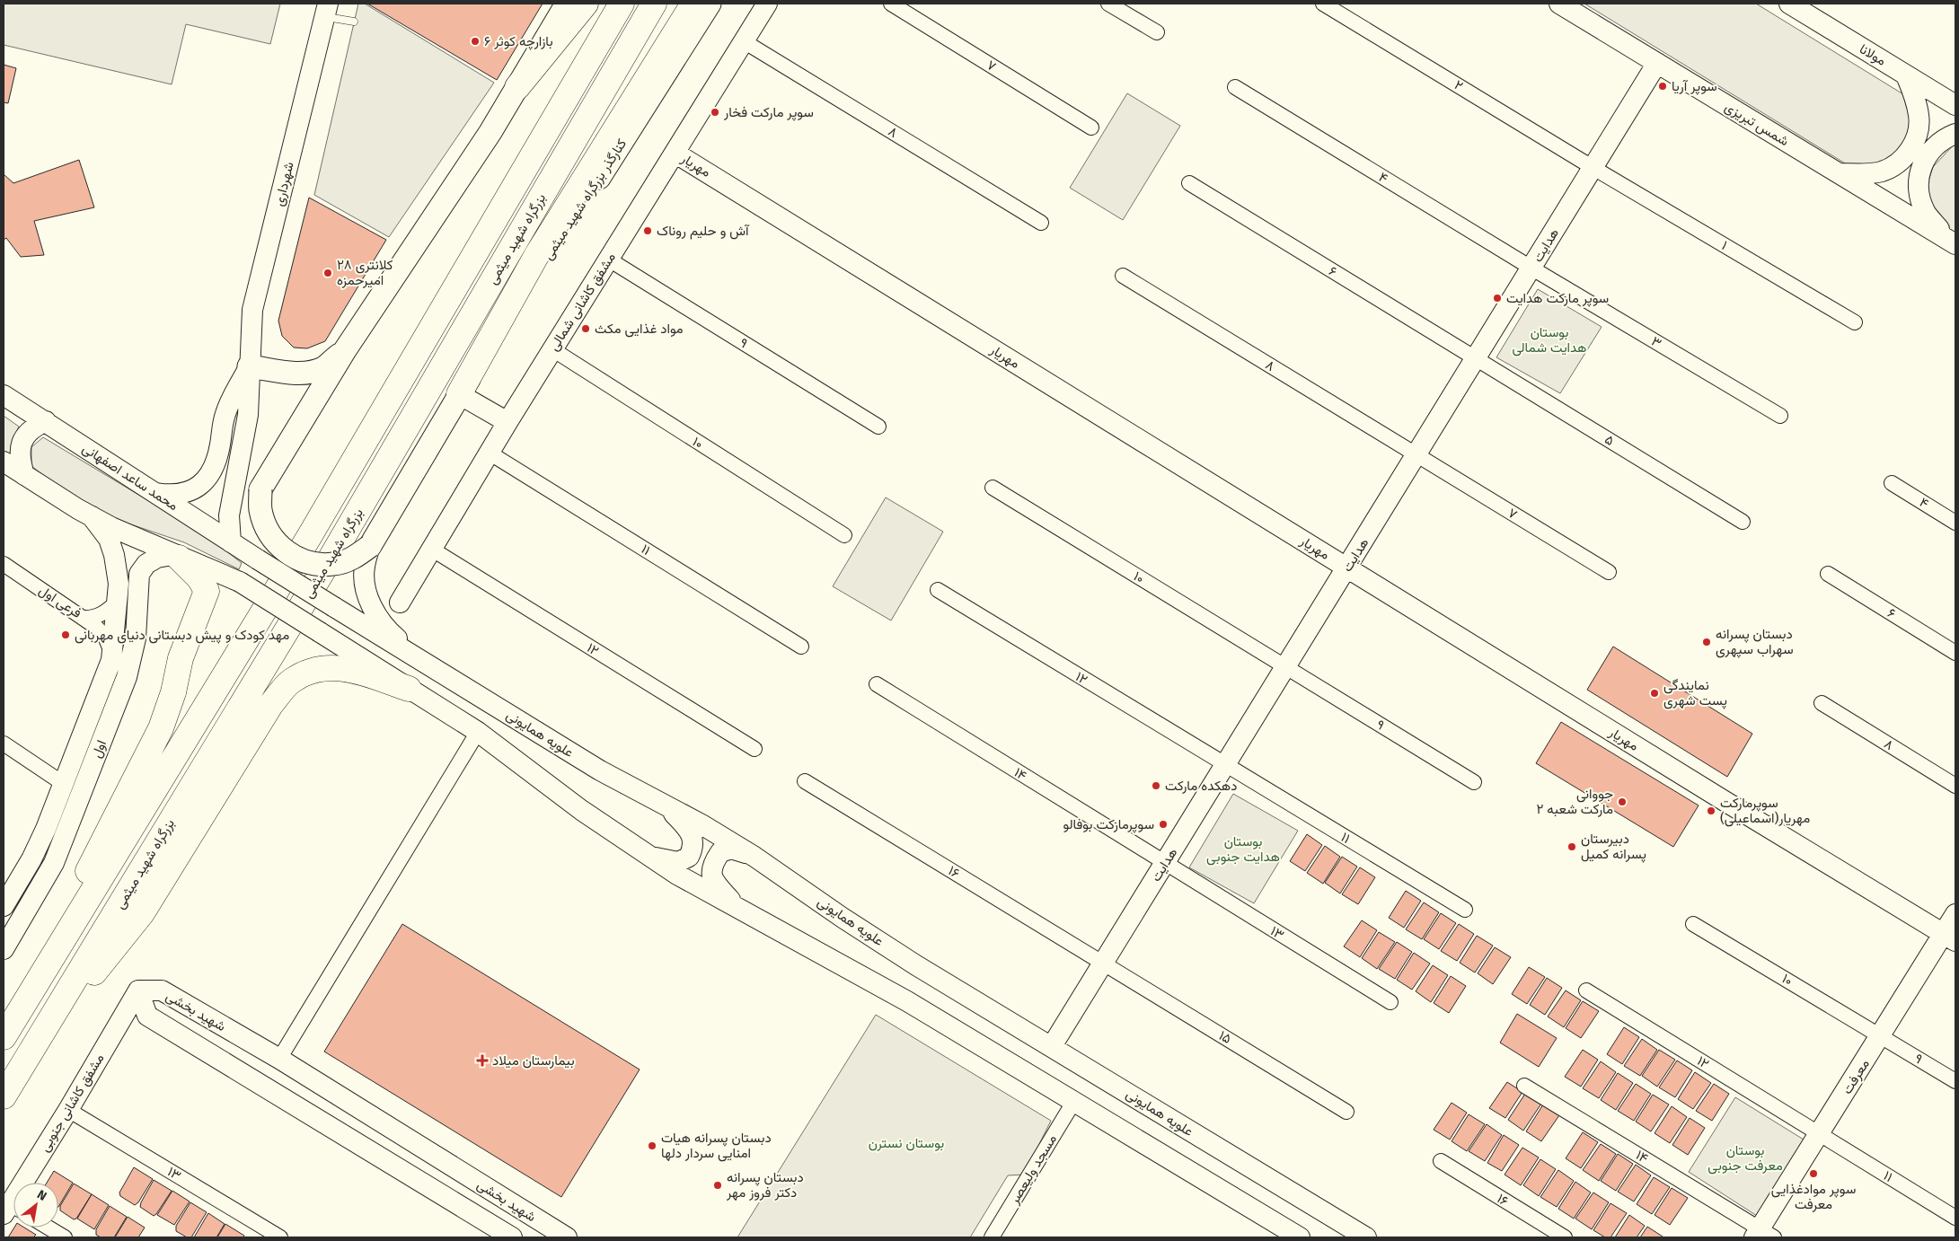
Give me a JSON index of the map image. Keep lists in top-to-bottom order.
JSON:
{
  "streets": {
    "highway": ["بزرگراه شهید میثمی"],
    "main road": ["کنارگذر بزرگراه شهید میثمی"],
    "street": [
      "مولانا",
      "۷",
      "۲",
      "شمس تبریزی",
      "۸",
      "مهریار",
      "۴",
      "شهرداری",
      "هدایت",
      "۱",
      "۶",
      "مشفق کاشانی شمالی",
      "۳",
      "۹",
      "۵",
      "۱۰",
      "محمد ساعد اصفهانی",
      "۱۱",
      "فرعی اول",
      "۱۲",
      "علویه همایونی",
      "اول",
      "۱۴",
      "۱۶",
      "۱۳",
      "شهید بخشی",
      "۱۵",
      "معرفت",
      "مشفق کاشانی جنوبی",
      "مسجد ولیعصر"
    ]
  },
  "crossings": [
    ["۷", "۸"],
    ["۷", "هدایت"],
    ["۲", "هدایت"],
    ["۲", "۱"],
    ["شمس تبریزی", "هدایت"],
    ["۸", "هدایت"],
    ["۸", "مشفق کاشانی شمالی"],
    ["مهریار", "هدایت"],
    ["مهریار", "مشفق کاشانی شمالی"],
    ["مهریار", "معرفت"],
    ["۴", "هدایت"],
    ["۴", "۳"],
    ["شهرداری", "محمد ساعد اصفهانی"],
    ["هدایت", "۱"],
    ["هدایت", "۶"],
    ["هدایت", "۳"],
    ["هدایت", "۹"],
    ["هدایت", "۵"],
    ["هدایت", "۱۰"],
    ["هدایت", "۱۱"],
    ["هدایت", "۱۲"],
    ["هدایت", "علویه همایونی"],
    ["هدایت", "۱۴"],
    ["هدایت", "۱۶"],
    ["هدایت", "۱۳"],
    ["هدایت", "۱۵"],
    ["۶", "۵"],
    ["مشفق کاشانی شمالی", "۹"],
    ["مشفق کاشانی شمالی", "۱۰"],
    ["مشفق کاشانی شمالی", "۱۱"],
    ["مشفق کاشانی شمالی", "۱۲"],
    ["۹", "۱۰"],
    ["۹", "معرفت"],
    ["۱۰", "معرفت"],
    ["محمد ساعد اصفهانی", "علویه همایونی"],
    ["۱۱", "۱۲"],
    ["۱۱", "معرفت"],
    ["فرعی اول", "اول"],
    ["۱۲", "معرفت"],
    ["۱۴", "۱۳"],
    ["۱۴", "معرفت"],
    ["۱۶", "۱۵"],
    ["۱۳", "مشفق کاشانی جنوبی"],
    ["شهید بخشی", "مشفق کاشانی جنوبی"]
  ],
  "parks": [
    "بوستان هدایت شمالی",
    "بوستان هدایت جنوبی",
    "بوستان نسترن",
    "بوستان معرفت جنوبی"
  ],
  "places": {
    "other": [
      "بازارچه کوثر ۶",
      "سوپر آریا",
      "سوپر مارکت فخار",
      "آش و حلیم روناک",
      "کلانتری ۲۸ امیرحمزه",
      "سوپر مارکت هدایت",
      "مواد غذایی مکث",
      "مهد کودک و پیش دبستانی دنیای‌ مهربانی",
      "دبستان پسرانه سهراب سپهری",
      "نمایندگی پست شهری",
      "دهکده مارکت",
      "جووانی مارکت شعبه ۲",
      "سوپرمارکت مهریار(اسماعیلی)",
      "سوپرمارکت بوفالو",
      "دبیرستان پسرانه کمیل",
      "دبستان پسرانه هیات امنایی سردار دلها",
      "سوپر موادغذایی معرفت",
      "دبستان پسرانه دکتر فروز مهر"
    ],
    "health": ["بیمارستان میلاد"]
  },
  "north": "top right"
}
